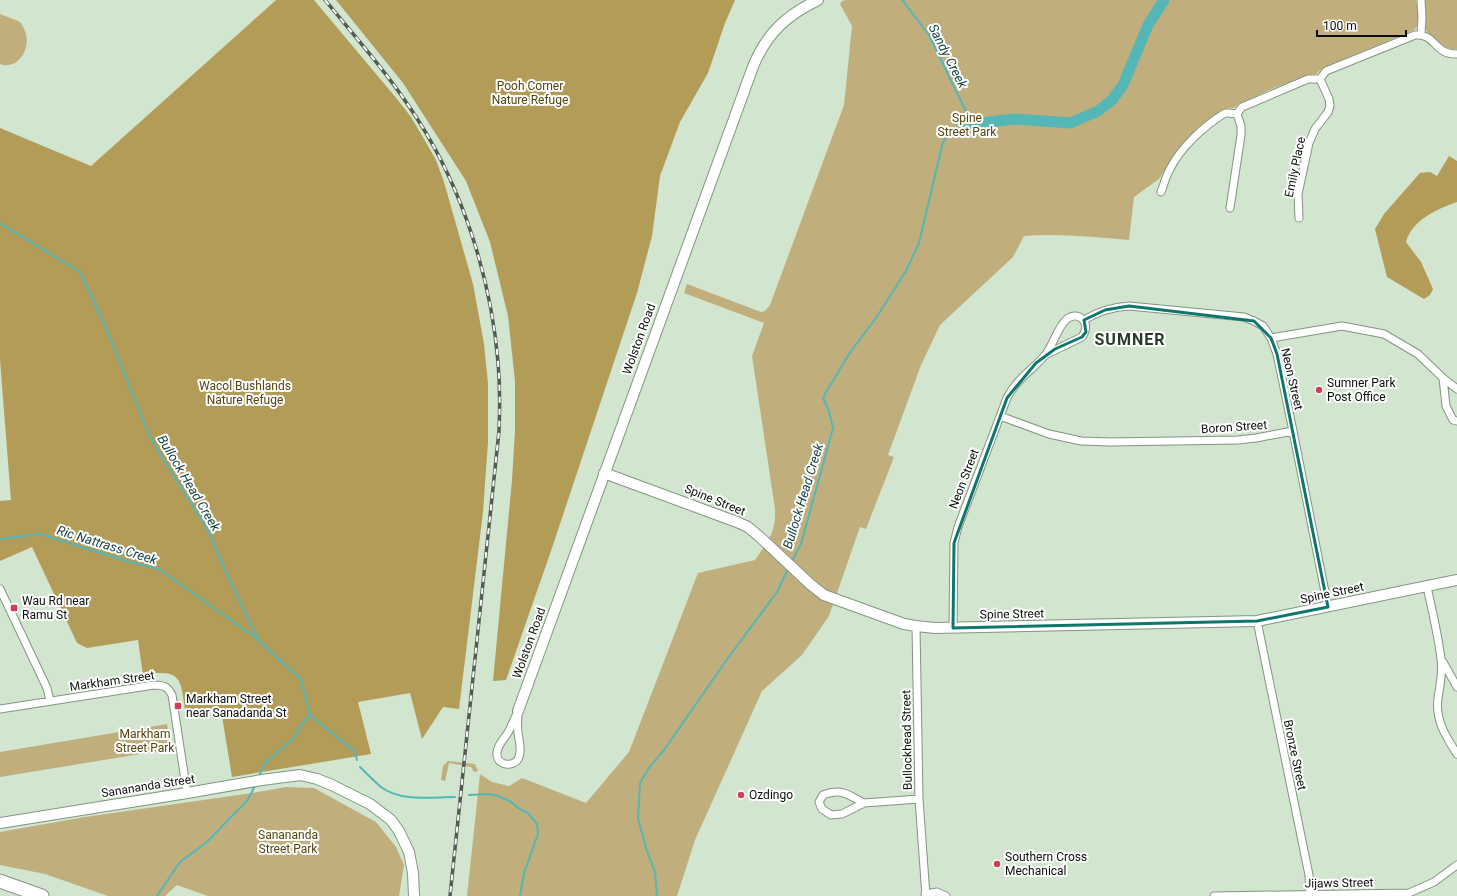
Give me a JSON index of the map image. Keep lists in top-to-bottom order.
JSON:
{
  "streets": {
    "street": [
      "Emily Place",
      "Wolston Road",
      "Neon Street",
      "Boron Street",
      "Spine Street",
      "Markham Street",
      "Bullockhead Street",
      "Bronze Street",
      "Sanananda Street",
      "Jijaws Street"
    ]
  },
  "crossings": [
    ["Wolston Road", "Spine Street"],
    ["Neon Street", "Boron Street"],
    ["Neon Street", "Spine Street"],
    ["Spine Street", "Bullockhead Street"],
    ["Spine Street", "Bronze Street"],
    ["Markham Street", "Sanananda Street"],
    ["Bronze Street", "Jijaws Street"]
  ],
  "districts": ["SUMNER"],
  "water": ["Sandy Creek", "Bullock Head Creek", "Ric Nattrass Creek"],
  "parks": [
    "Pooh Corner Nature Refuge",
    "Spine Street Park",
    "Wacol Bushlands Nature Refuge",
    "Markham Street Park",
    "Sanananda Street Park"
  ],
  "places": {
    "other": ["Sumner Park Post Office", "Ozdingo", "Southern Cross Mechanical"],
    "transit": ["Wau Rd near Ramu St", "Markham Street near Sanadanda St"]
  },
  "scale_bar": "100 m"
}
